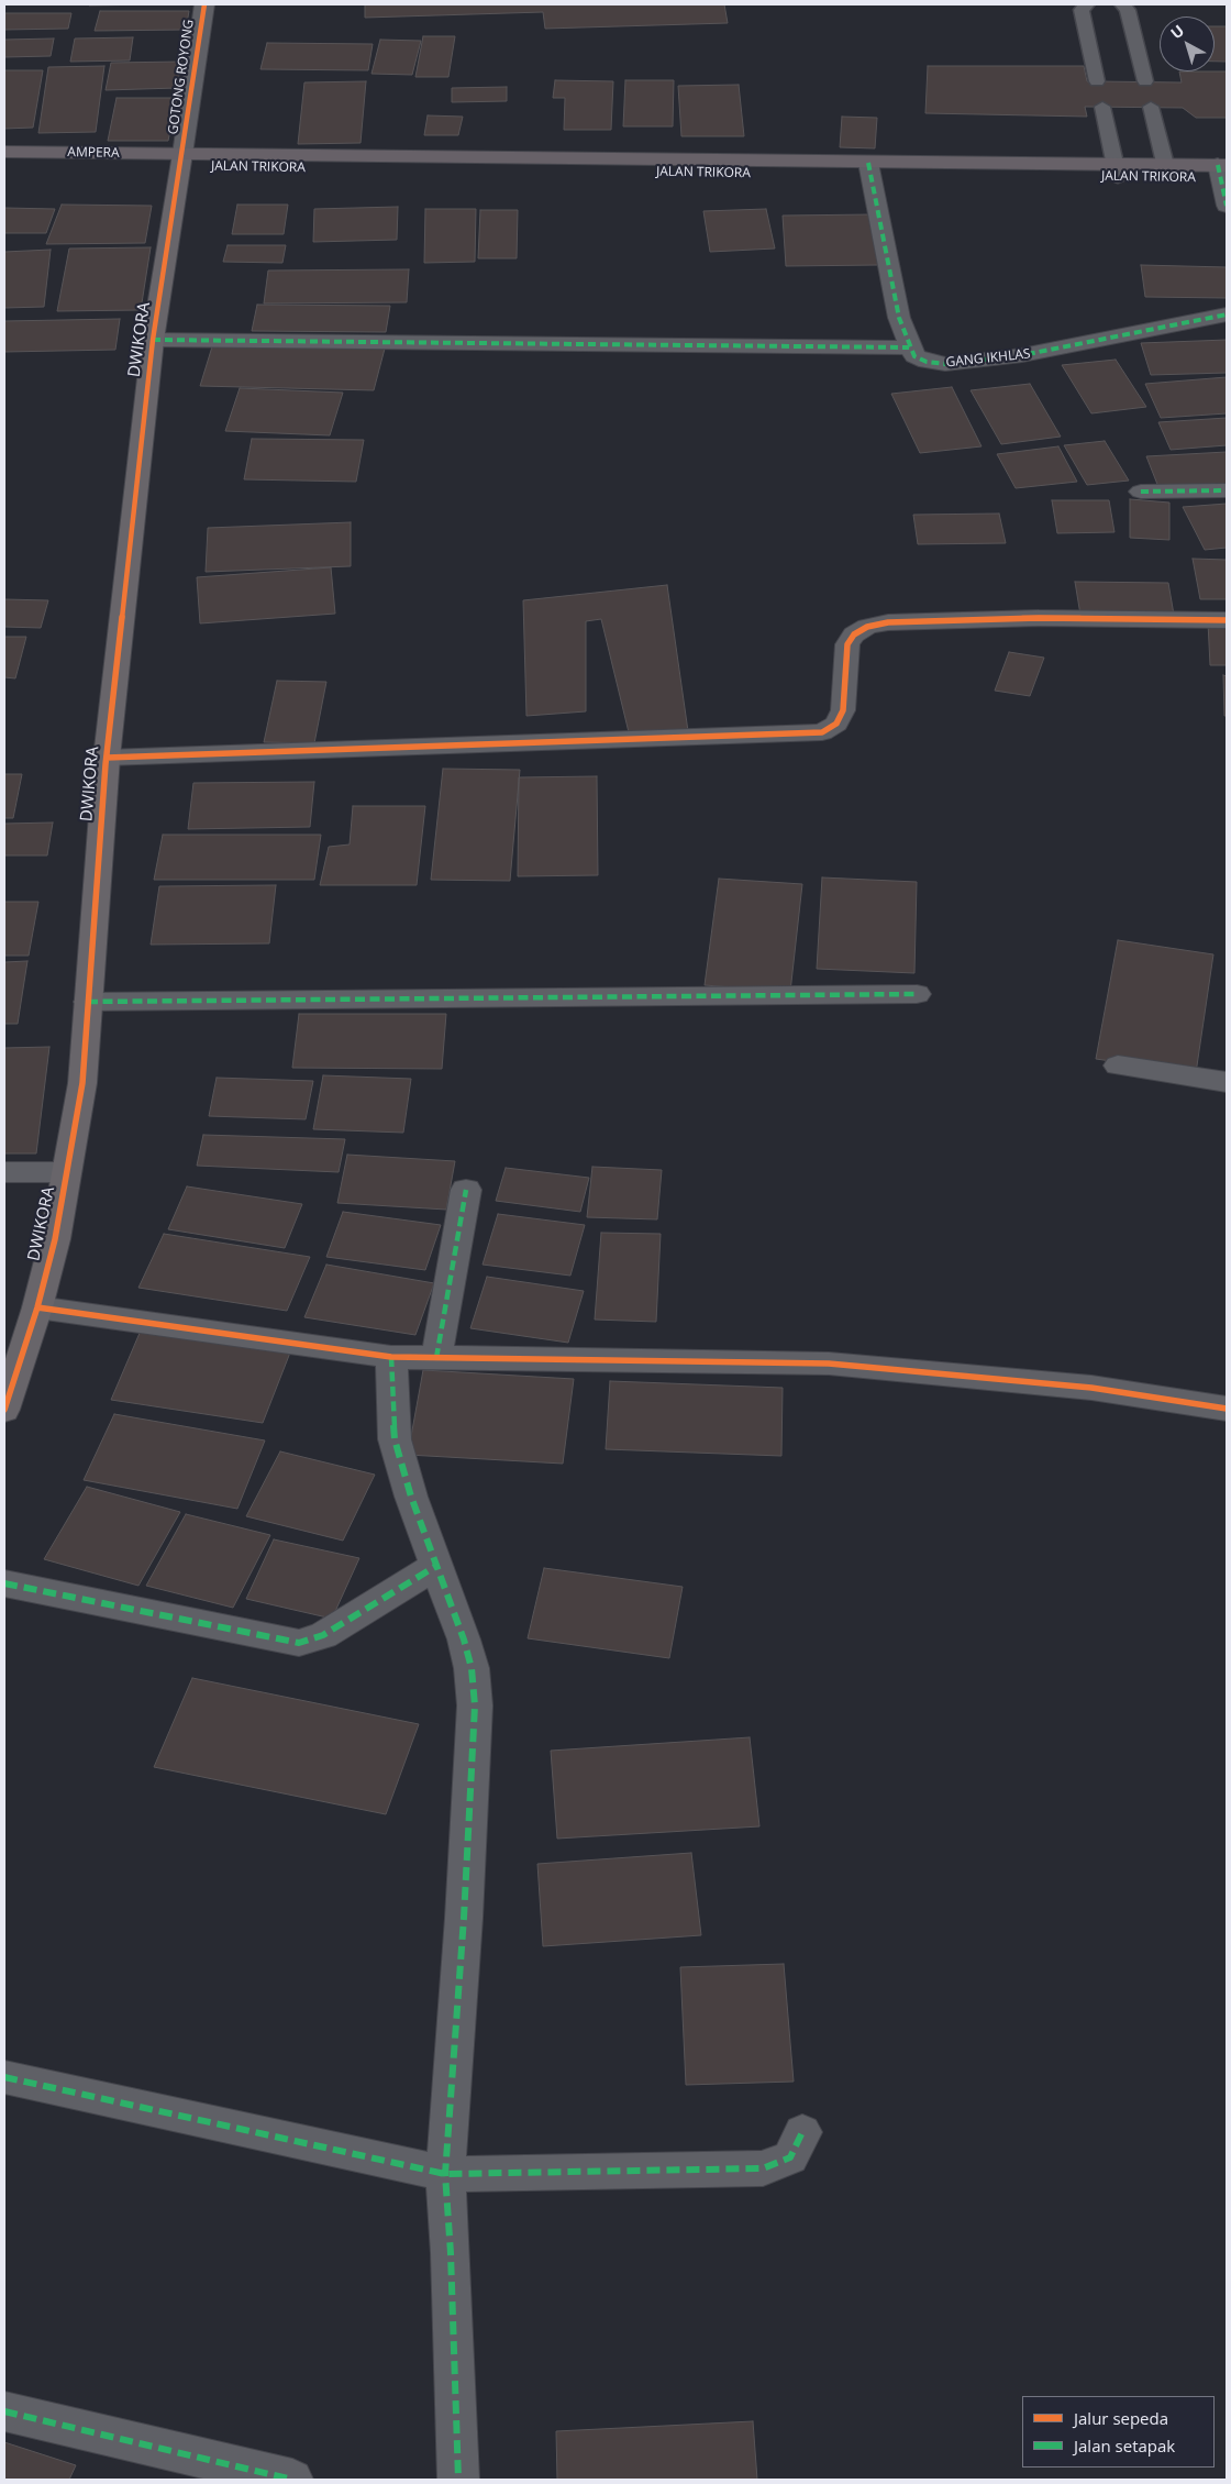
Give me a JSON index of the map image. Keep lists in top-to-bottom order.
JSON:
{
  "streets": {
    "main road": ["AMPERA", "JALAN TRIKORA"],
    "street": ["GOTONG ROYONG", "DWIKORA", "GANG IKHLAS"]
  },
  "crossings": [
    ["GOTONG ROYONG", "AMPERA"],
    ["GOTONG ROYONG", "JALAN TRIKORA"],
    ["GOTONG ROYONG", "DWIKORA"],
    ["AMPERA", "JALAN TRIKORA"],
    ["AMPERA", "DWIKORA"],
    ["JALAN TRIKORA", "DWIKORA"]
  ],
  "legend": ["Jalur sepeda", "Jalan setapak"],
  "north": "top left"
}
